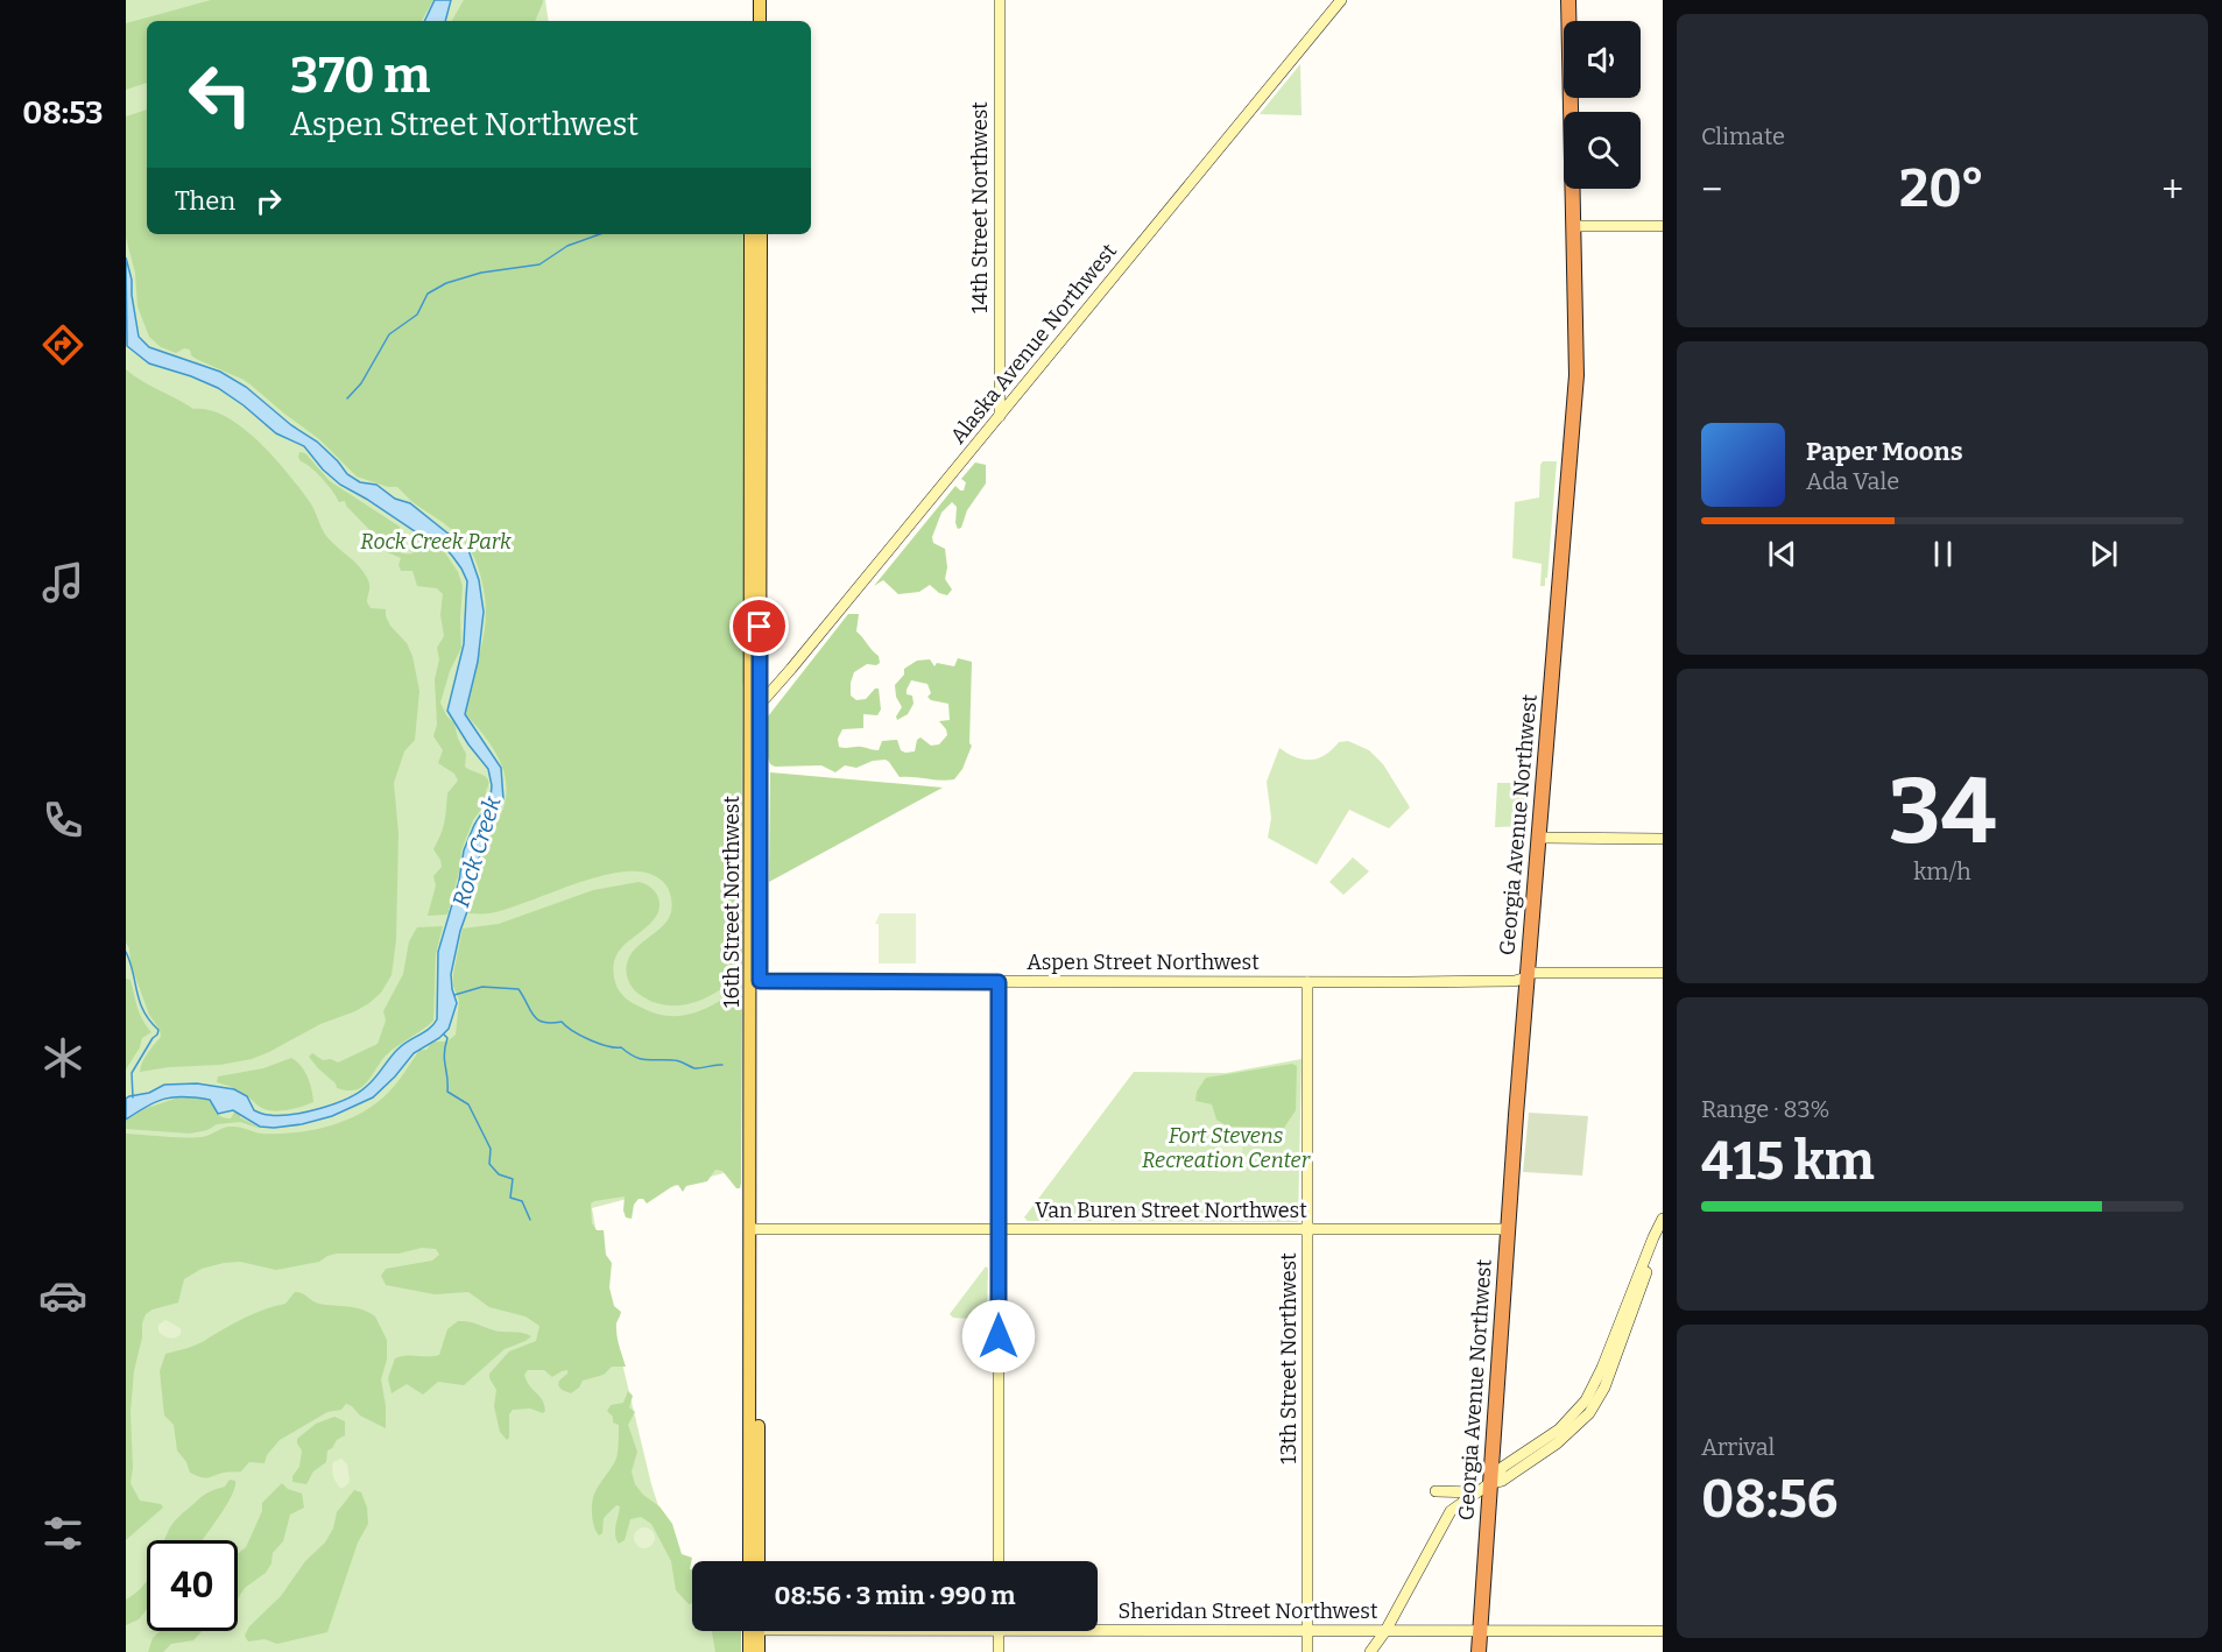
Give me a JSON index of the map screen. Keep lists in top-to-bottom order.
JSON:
{
  "streets": {
    "highway": ["Georgia Avenue Northwest"],
    "main road": ["16th Street Northwest"],
    "street": [
      "14th Street Northwest",
      "Alaska Avenue Northwest",
      "Aspen Street Northwest",
      "Van Buren Street Northwest",
      "13th Street Northwest",
      "Sheridan Street Northwest"
    ]
  },
  "crossings": [
    ["14th Street Northwest", "Alaska Avenue Northwest"],
    ["Alaska Avenue Northwest", "16th Street Northwest"],
    ["Georgia Avenue Northwest", "Aspen Street Northwest"],
    ["Georgia Avenue Northwest", "Van Buren Street Northwest"],
    ["Georgia Avenue Northwest", "Sheridan Street Northwest"],
    ["16th Street Northwest", "Aspen Street Northwest"],
    ["16th Street Northwest", "Van Buren Street Northwest"],
    ["Aspen Street Northwest", "13th Street Northwest"],
    ["Van Buren Street Northwest", "13th Street Northwest"],
    ["13th Street Northwest", "Sheridan Street Northwest"]
  ],
  "water": ["Rock Creek"],
  "parks": ["Rock Creek Park", "Fort Stevens Recreation Center"],
  "page": {
    "tabs": "08:53",
    "tile": [
      "Climate",
      ["34", "km/h"],
      ["Range · 83%", "415 km"],
      ["Arrival", "08:56"]
    ],
    "turn": ["370 m", "Aspen Street Northwest"],
    "heat": ["−", "20°", "+"],
    "then": "Then",
    "song": ["Paper Moons", "Ada Vale"],
    "limit": "40",
    "trip": "08:56 · 3 min · 990 m"
  }
}
